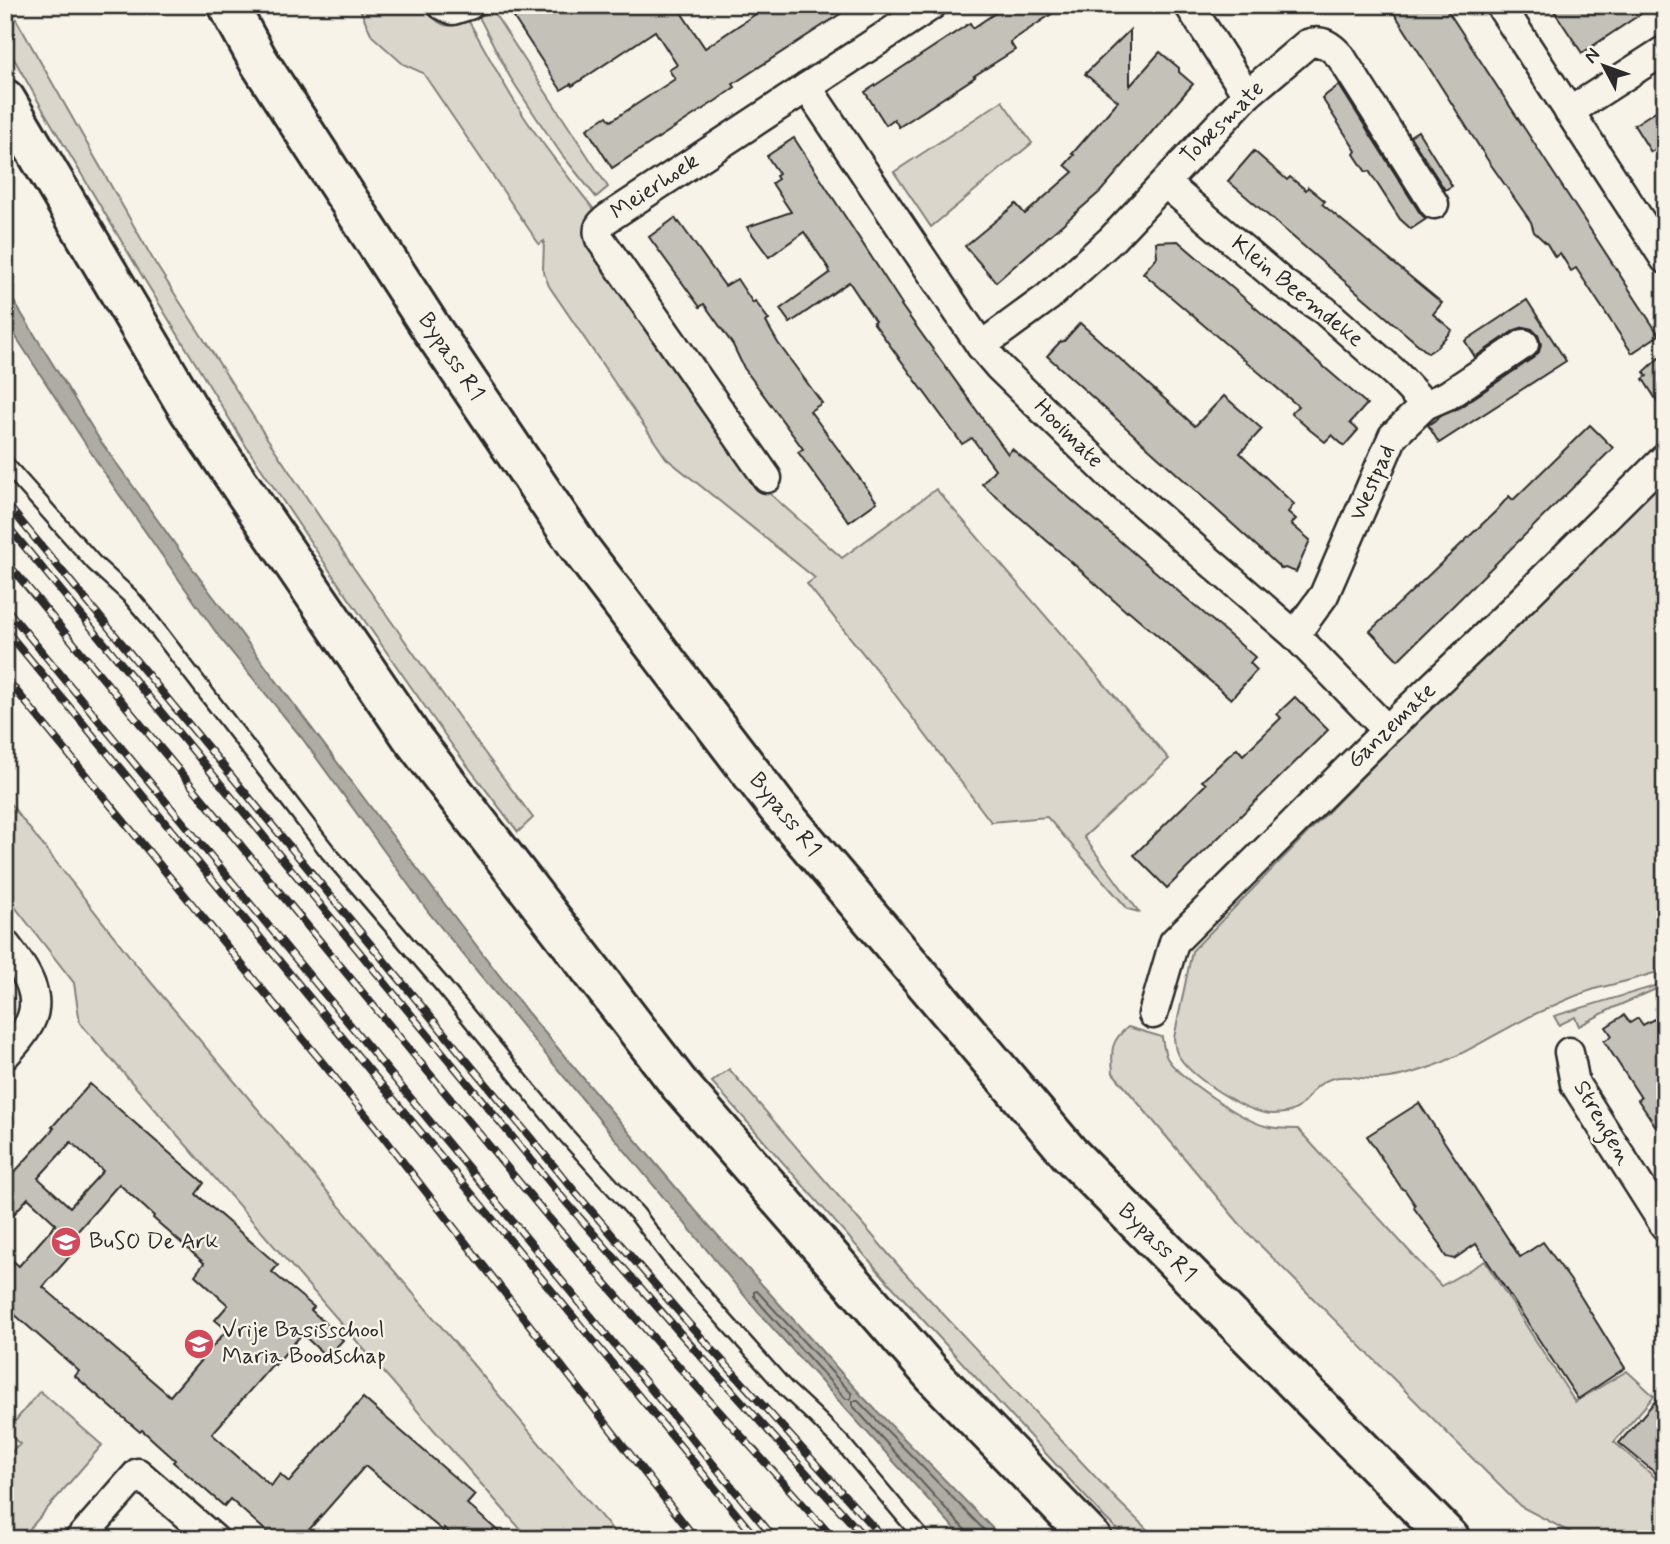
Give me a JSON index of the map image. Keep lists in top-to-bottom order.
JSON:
{
  "streets": {
    "highway": ["Bypass R1"],
    "street": [
      "Tobesmate",
      "Meierhoek",
      "Klein Beemdeke",
      "Hooimate",
      "Westpad",
      "Ganzemate",
      "Strengen"
    ]
  },
  "crossings": [
    ["Tobesmate", "Klein Beemdeke"],
    ["Tobesmate", "Hooimate"],
    ["Meierhoek", "Hooimate"],
    ["Klein Beemdeke", "Westpad"],
    ["Hooimate", "Westpad"],
    ["Hooimate", "Ganzemate"]
  ],
  "places": {
    "school or university": ["BuSO De Ark", "Vrije Basisschool Maria Boodschap"]
  },
  "north": "top left"
}
